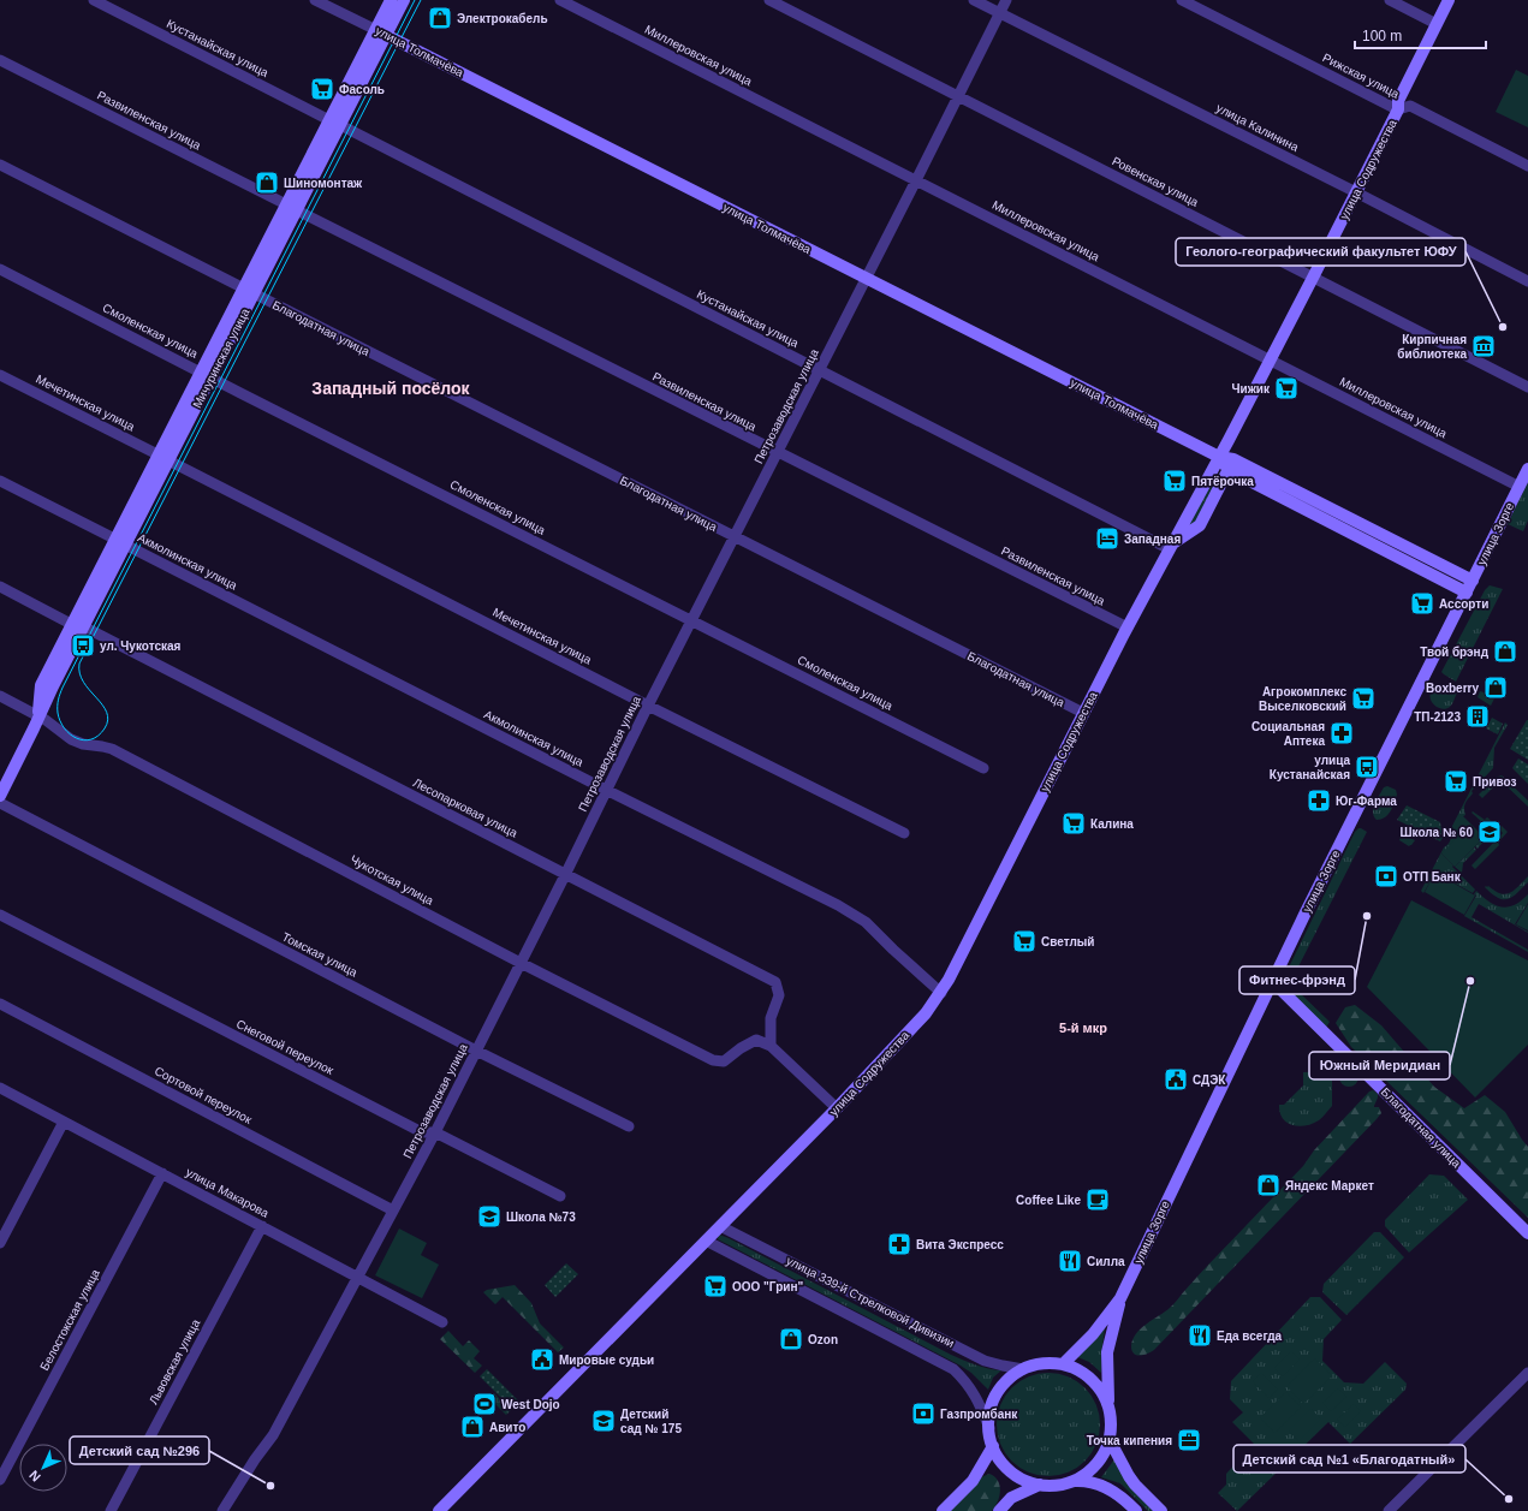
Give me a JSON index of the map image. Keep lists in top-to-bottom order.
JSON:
{
  "streets": {
    "street": [
      "Кустанайская улица",
      "улица Толмачёва",
      "Миллеровская улица",
      "Рижская улица",
      "Развиленская улица",
      "улица Калинина",
      "улица Содружества",
      "Ровенская улица",
      "Благодатная улица",
      "Смоленская улица",
      "Мичуринская улица",
      "Мечетинская улица",
      "Петрозаводская улица",
      "улица Зорге",
      "Акмолинская улица",
      "Лесопарковая улица",
      "Чукотская улица",
      "Томская улица",
      "Снеговой переулок",
      "Сортовой переулок",
      "улица Макарова",
      "улица 339-й Стрелковой Дивизии",
      "Белостокская улица",
      "Львовская улица"
    ]
  },
  "crossings": [
    ["Кустанайская улица", "улица Содружества"],
    ["Кустанайская улица", "Мичуринская улица"],
    ["Кустанайская улица", "Петрозаводская улица"],
    ["улица Толмачёва", "улица Содружества"],
    ["улица Толмачёва", "Мичуринская улица"],
    ["улица Толмачёва", "Петрозаводская улица"],
    ["улица Толмачёва", "улица Зорге"],
    ["Миллеровская улица", "улица Содружества"],
    ["Миллеровская улица", "Петрозаводская улица"],
    ["Миллеровская улица", "улица Зорге"],
    ["Рижская улица", "улица Содружества"],
    ["Развиленская улица", "улица Содружества"],
    ["Развиленская улица", "Мичуринская улица"],
    ["Развиленская улица", "Петрозаводская улица"],
    ["улица Калинина", "улица Содружества"],
    ["улица Калинина", "Петрозаводская улица"],
    ["улица Содружества", "Ровенская улица"],
    ["улица Содружества", "Благодатная улица"],
    ["улица Содружества", "Акмолинская улица"],
    ["улица Содружества", "улица 339-й Стрелковой Дивизии"],
    ["Ровенская улица", "Петрозаводская улица"],
    ["Благодатная улица", "Мичуринская улица"],
    ["Благодатная улица", "Петрозаводская улица"],
    ["Благодатная улица", "улица Зорге"],
    ["Смоленская улица", "Мичуринская улица"],
    ["Смоленская улица", "Петрозаводская улица"],
    ["Мичуринская улица", "Мечетинская улица"],
    ["Мичуринская улица", "Акмолинская улица"],
    ["Мичуринская улица", "Лесопарковая улица"],
    ["Мичуринская улица", "Чукотская улица"],
    ["Мечетинская улица", "Петрозаводская улица"],
    ["Петрозаводская улица", "Акмолинская улица"],
    ["Петрозаводская улица", "Лесопарковая улица"],
    ["Петрозаводская улица", "Чукотская улица"],
    ["Петрозаводская улица", "Томская улица"],
    ["Петрозаводская улица", "Снеговой переулок"],
    ["Петрозаводская улица", "Сортовой переулок"],
    ["Петрозаводская улица", "улица Макарова"],
    ["улица Зорге", "улица 339-й Стрелковой Дивизии"],
    ["Лесопарковая улица", "Чукотская улица"],
    ["улица Макарова", "Белостокская улица"],
    ["улица Макарова", "Львовская улица"]
  ],
  "districts": ["Западный посёлок", "5-й мкр"],
  "places": {
    "shop": [
      "Электрокабель",
      "Шиномонтаж",
      "Твой брэнд",
      "Boxberry",
      "Яндекс Маркет",
      "Ozon",
      "Авито"
    ],
    "supermarket": [
      "Фасоль",
      "Чижик",
      "Пятёрочка",
      "Ассорти",
      "Агрокомплекс Выселковский",
      "Привоз",
      "Калина",
      "Светлый",
      "ООО \"Грин\""
    ],
    "other": [
      "Геолого-географический факультет ЮФУ",
      "Фитнес-фрэнд",
      "Южный Меридиан",
      "Детский сад №296",
      "Детский сад №1 «Благодатный»"
    ],
    "museum": ["Кирпичная библиотека"],
    "hotel": ["Западная"],
    "bus stop": ["ул. Чукотская", "улица Кустанайская"],
    "building": ["ТП-2123"],
    "pharmacy": ["Социальная Аптека", "Юг-Фарма", "Вита Экспресс"],
    "school or university": ["Школа № 60", "Школа №73", "Детский сад № 175"],
    "bank": ["ОТП Банк", "Газпромбанк"],
    "public building": ["СДЭК", "Мировые судьи"],
    "cafe": ["Coffee Like"],
    "restaurant": ["Силла", "Еда всегда"],
    "sports": ["West Dojo"],
    "office": ["Точка кипения"]
  },
  "scale_bar": "100 m",
  "north": "bottom left"
}
